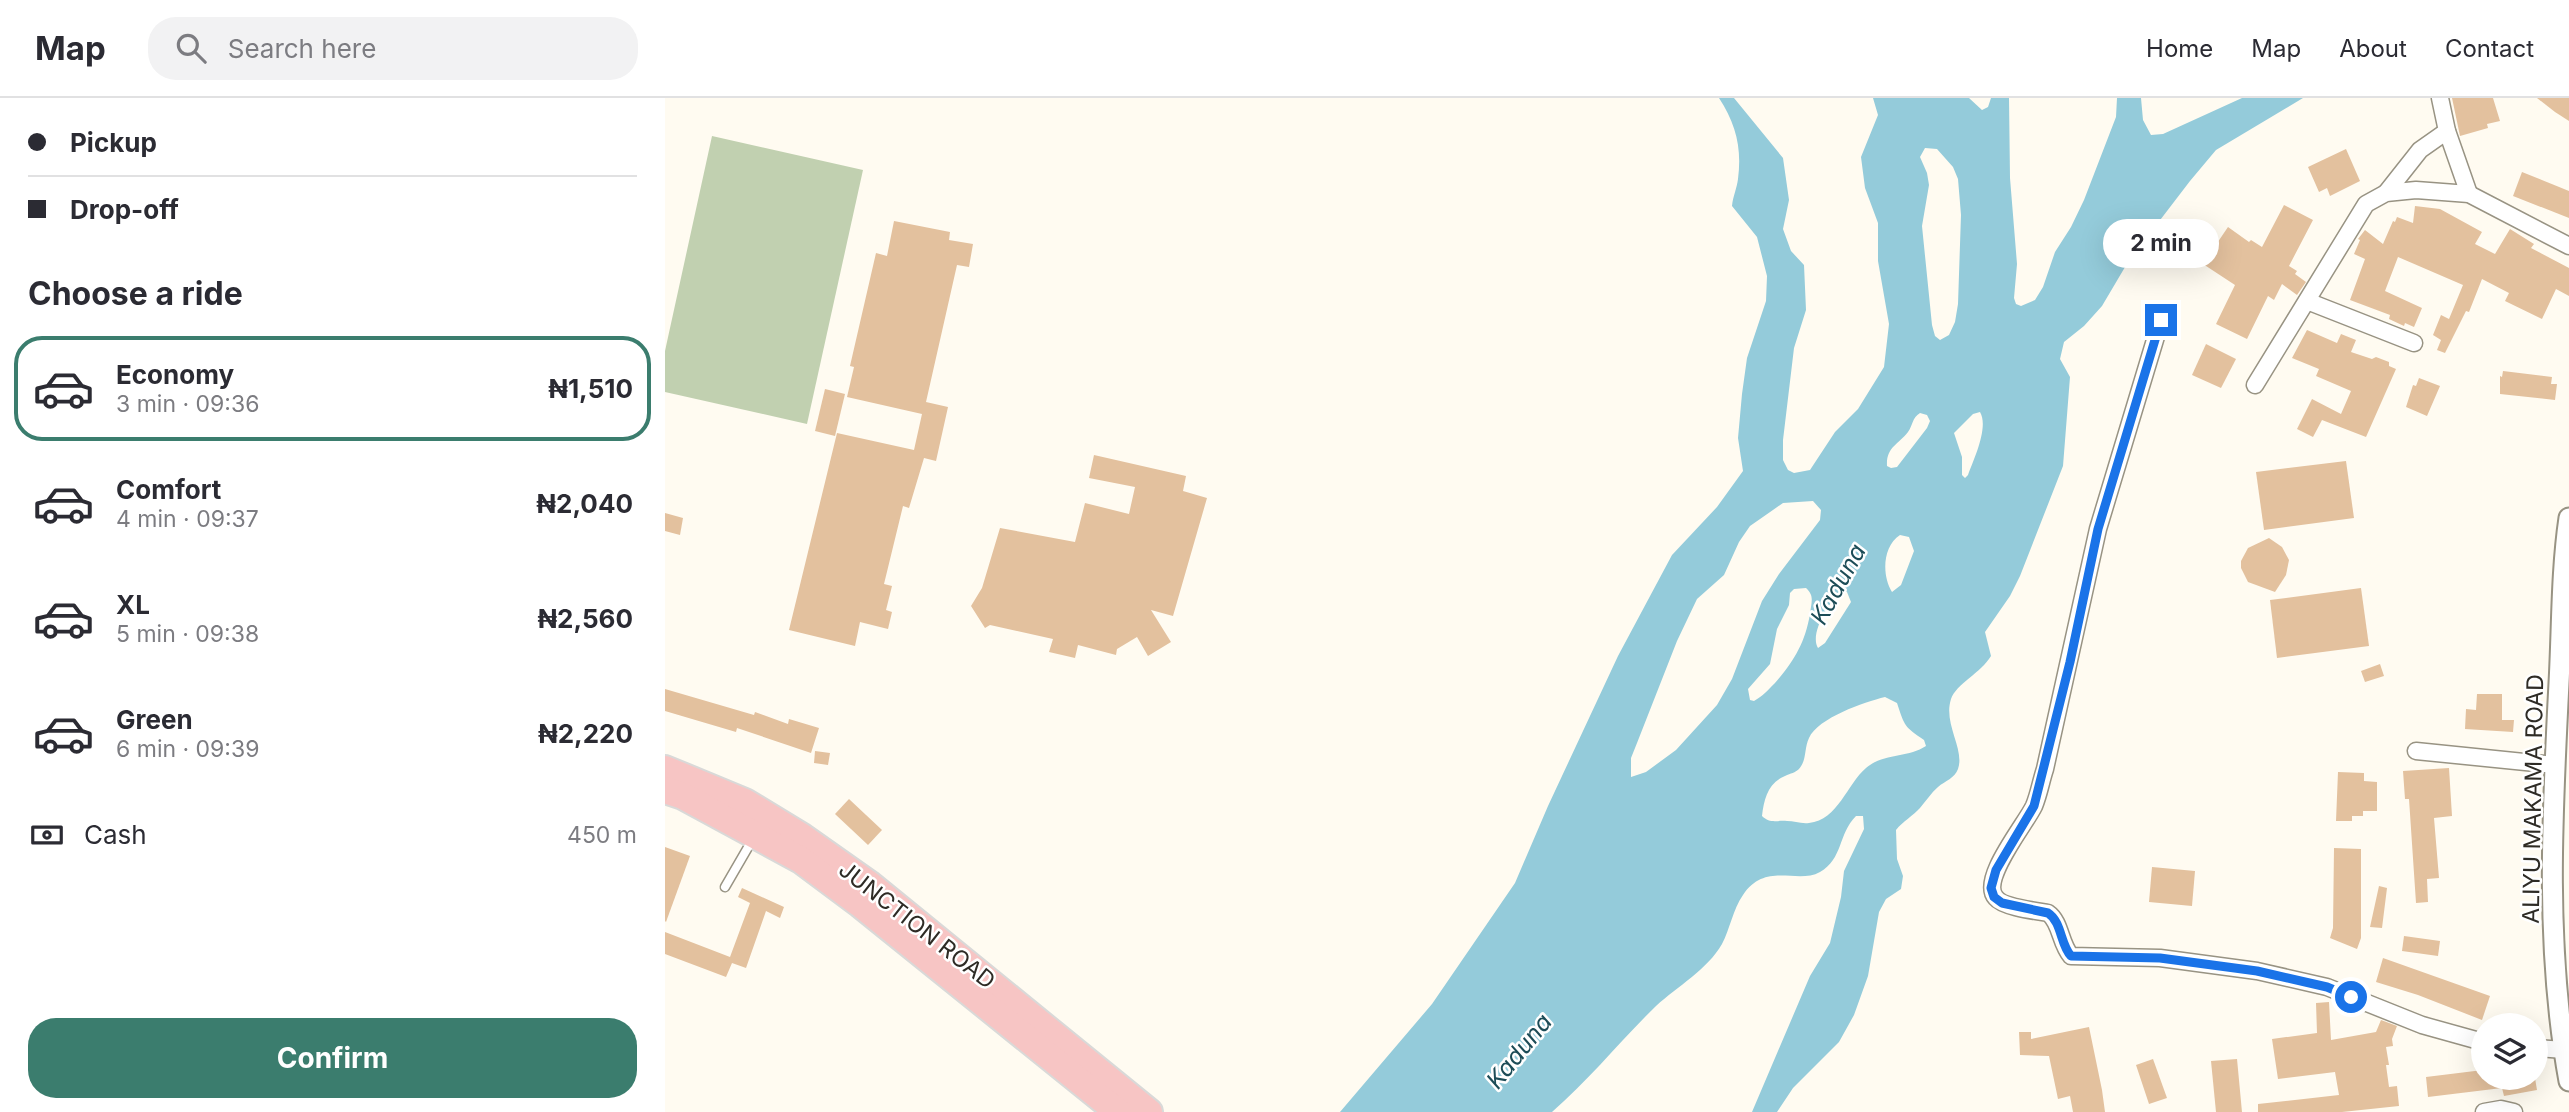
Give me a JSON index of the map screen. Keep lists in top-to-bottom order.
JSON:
{
  "streets": {
    "main road": ["JUNCTION ROAD"],
    "street": ["ALIYU MAKAMA ROAD"]
  },
  "water": ["Kaduna"],
  "page": {
    "header": "Map",
    "search": "Search here",
    "nav": [
      "Home",
      "Map",
      "About",
      "Contact"
    ],
    "banner": ["Pickup", "Drop-off"],
    "bubble": "2 min",
    "heading": "Choose a ride",
    "list": [
      {
        "name": "Economy",
        "note": "3 min · 09:36",
        "value": "₦1,510"
      },
      {
        "name": "Comfort",
        "note": "4 min · 09:37",
        "value": "₦2,040"
      },
      {
        "name": "XL",
        "note": "5 min · 09:38",
        "value": "₦2,560"
      },
      {
        "name": "Green",
        "note": "6 min · 09:39",
        "value": "₦2,220"
      }
    ],
    "pay": ["Cash", "450 m"],
    "buttons": "Confirm"
  }
}
